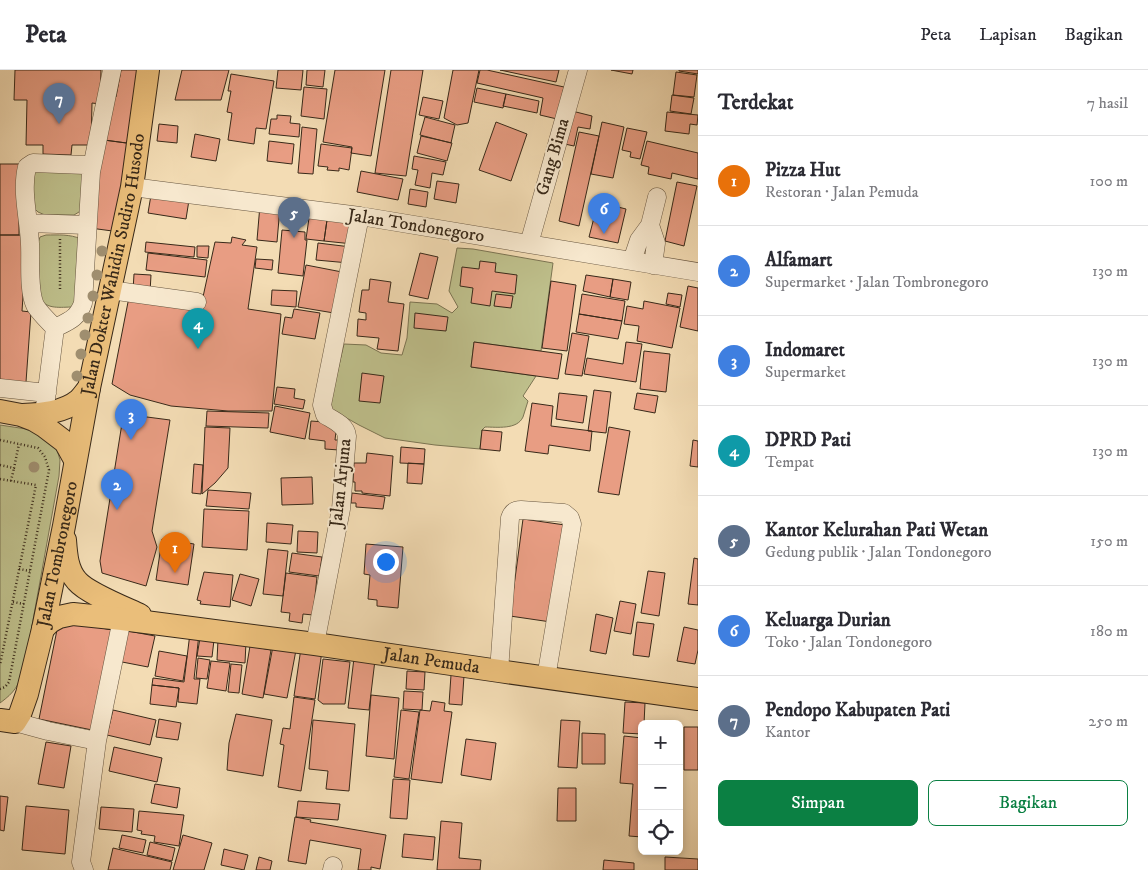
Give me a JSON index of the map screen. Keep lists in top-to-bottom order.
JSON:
{
  "streets": {
    "main road": ["Jalan Dokter Wahidin Sudiro Husodo", "Jalan Tombronegoro", "Jalan Pemuda"],
    "street": ["Gang Bima", "Jalan Tondonegoro", "Jalan Arjuna"]
  },
  "crossings": [
    ["Gang Bima", "Jalan Tondonegoro"],
    ["Jalan Tondonegoro", "Jalan Dokter Wahidin Sudiro Husodo"],
    ["Jalan Tondonegoro", "Jalan Arjuna"],
    ["Jalan Dokter Wahidin Sudiro Husodo", "Jalan Tombronegoro"],
    ["Jalan Arjuna", "Jalan Pemuda"]
  ],
  "page": {
    "header": "Peta",
    "nav": ["Peta", "Lapisan", "Bagikan"],
    "heading": ["Terdekat", "7 hasil"],
    "pins": [
      "7",
      "6",
      "5",
      "4",
      "3",
      "2",
      "1"
    ],
    "list": [
      {
        "mark": "1",
        "name": "Pizza Hut",
        "note": "Restoran · Jalan Pemuda",
        "value": "100 m"
      },
      {
        "mark": "2",
        "name": "Alfamart",
        "note": "Supermarket · Jalan Tombronegoro",
        "value": "130 m"
      },
      {
        "mark": "3",
        "name": "Indomaret",
        "note": "Supermarket",
        "value": "130 m"
      },
      {
        "mark": "4",
        "name": "DPRD Pati",
        "note": "Tempat",
        "value": "130 m"
      },
      {
        "mark": "5",
        "name": "Kantor Kelurahan Pati Wetan",
        "note": "Gedung publik · Jalan Tondonegoro",
        "value": "150 m"
      },
      {
        "mark": "6",
        "name": "Keluarga Durian",
        "note": "Toko · Jalan Tondonegoro",
        "value": "180 m"
      },
      {
        "mark": "7",
        "name": "Pendopo Kabupaten Pati",
        "note": "Kantor",
        "value": "250 m"
      }
    ],
    "map_buttons": ["+", "−"],
    "buttons": ["Simpan", "Bagikan"]
  }
}
